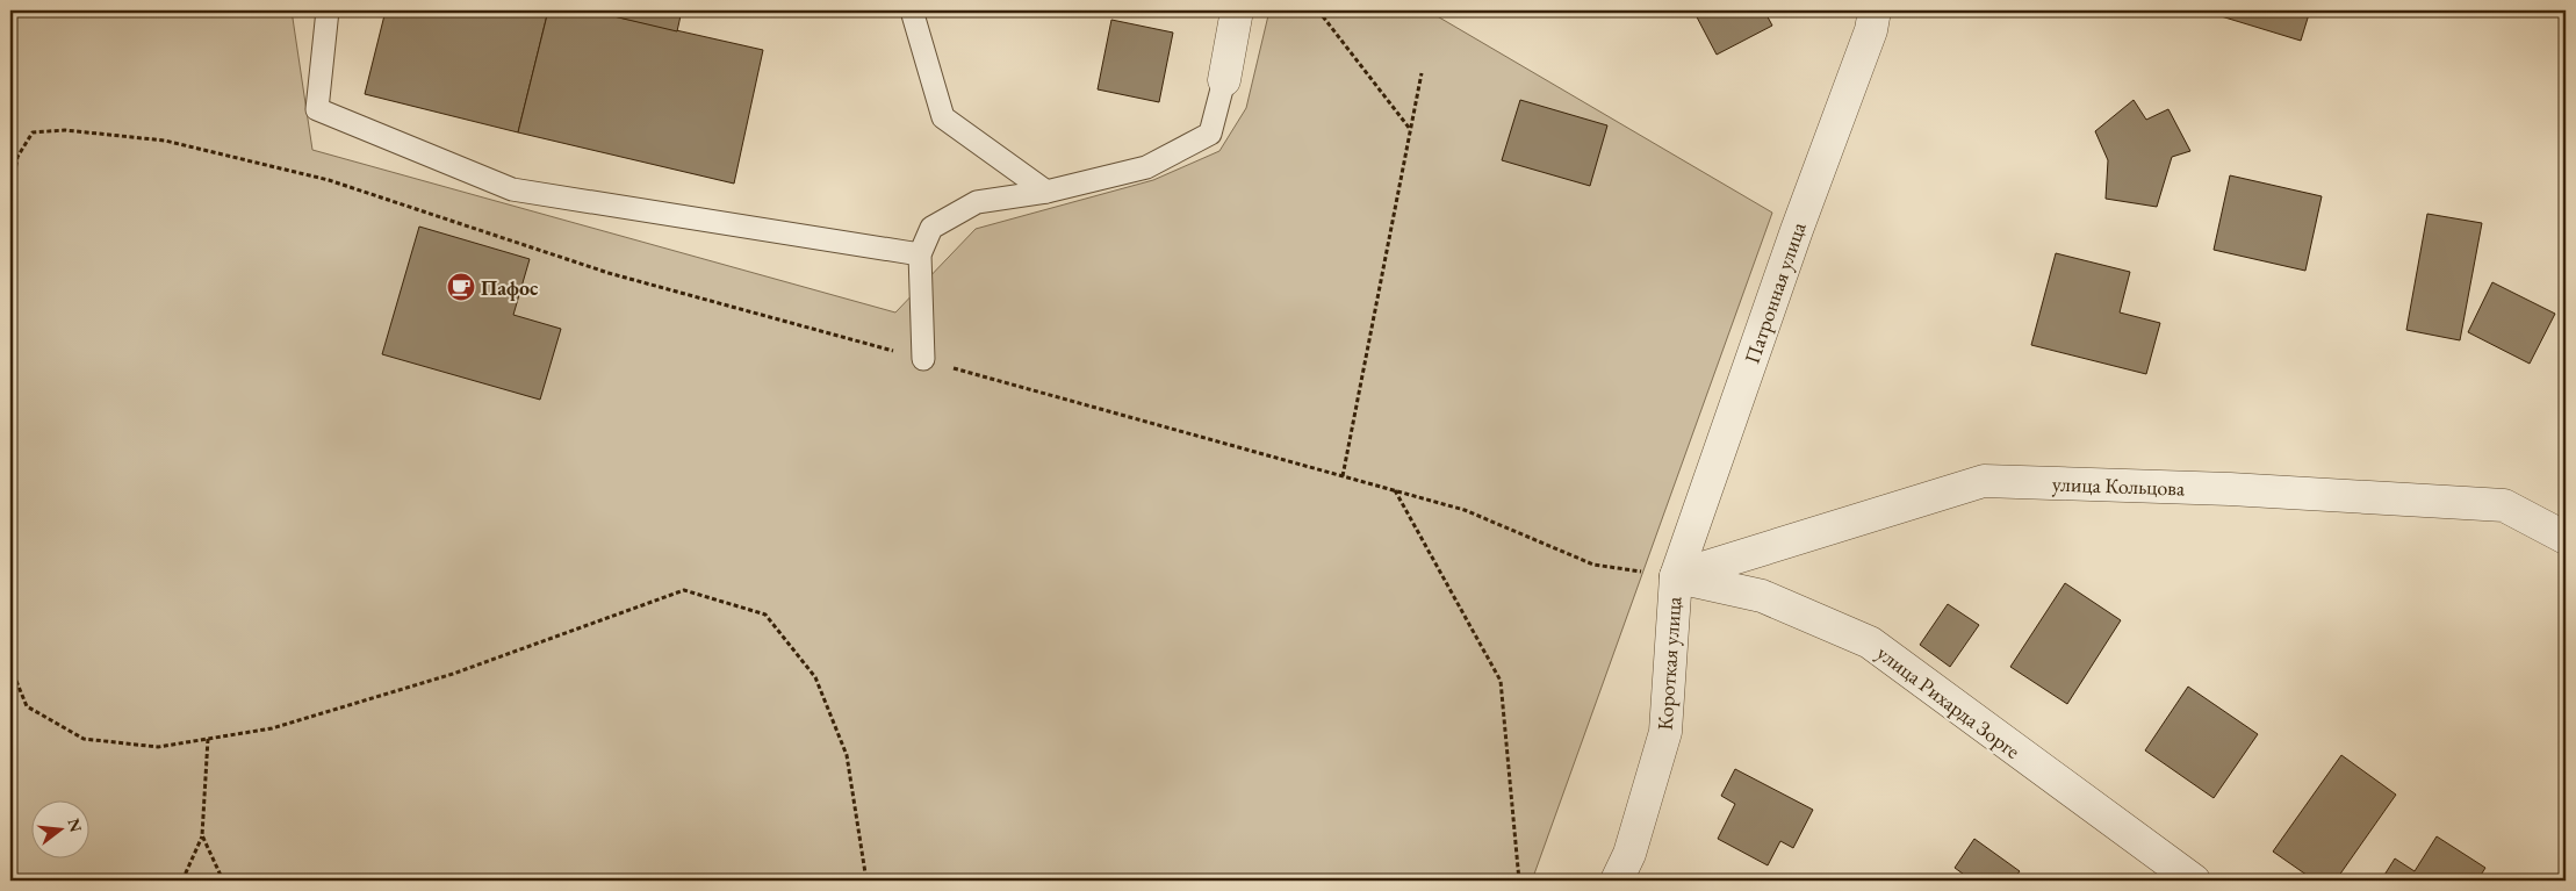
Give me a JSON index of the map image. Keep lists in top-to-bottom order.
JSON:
{
  "streets": {
    "street": [
      "Патронная улица",
      "улица Кольцова",
      "Короткая улица",
      "улица Рихарда Зорге"
    ]
  },
  "crossings": [
    ["Патронная улица", "улица Кольцова"],
    ["Патронная улица", "Короткая улица"],
    ["Патронная улица", "улица Рихарда Зорге"],
    ["улица Кольцова", "Короткая улица"],
    ["улица Кольцова", "улица Рихарда Зорге"],
    ["Короткая улица", "улица Рихарда Зорге"]
  ],
  "places": {
    "cafe": ["Пафос"]
  },
  "north": "right"
}
